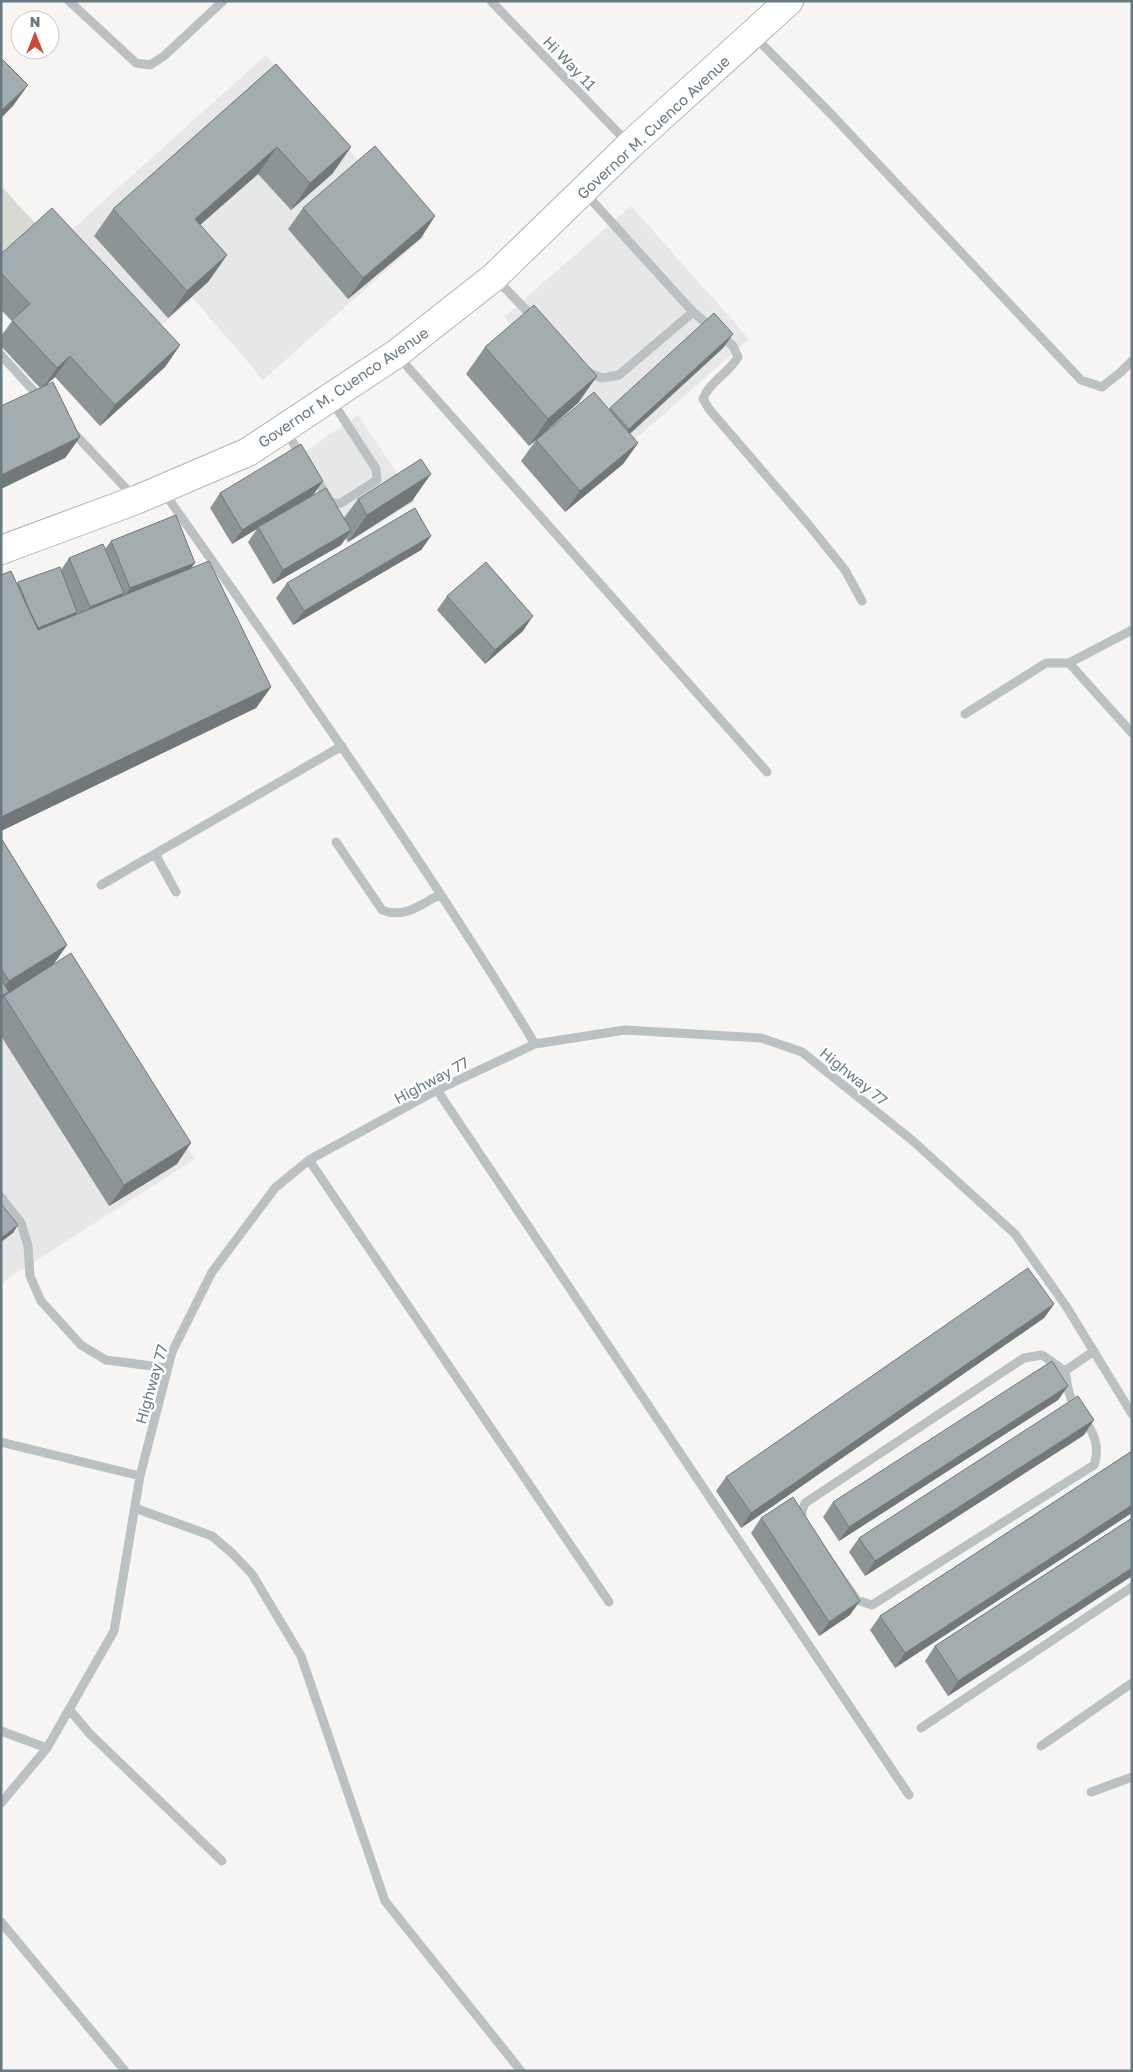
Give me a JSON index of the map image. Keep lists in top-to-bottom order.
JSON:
{
  "streets": {
    "main road": ["Governor M. Cuenco Avenue"],
    "street": ["Hi Way 11", "Highway 77"]
  },
  "crossings": [
    ["Hi Way 11", "Governor M. Cuenco Avenue"]
  ],
  "north": "top"
}
